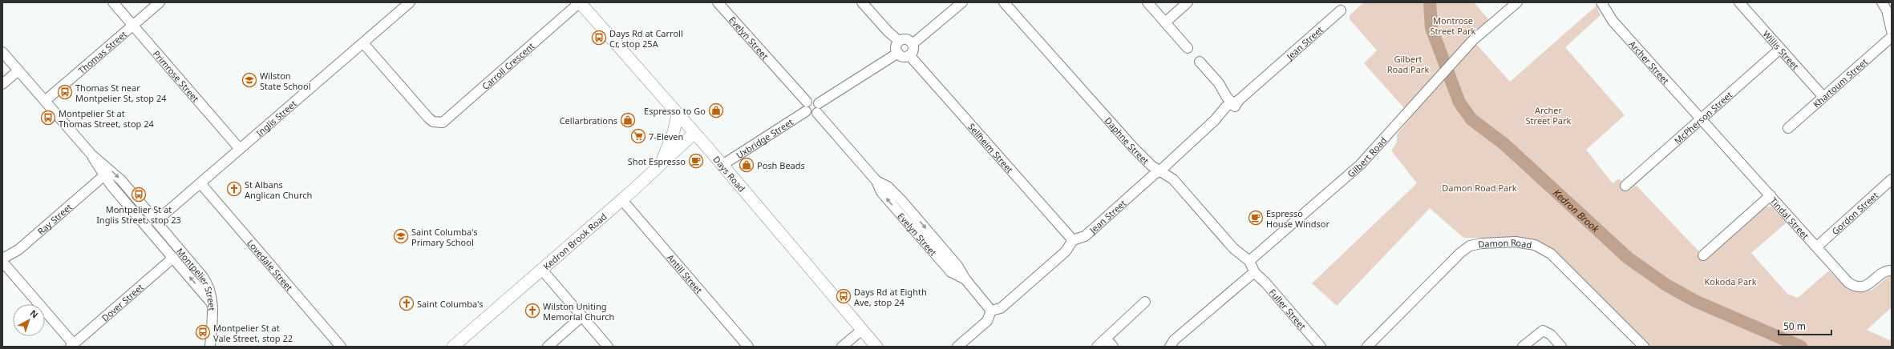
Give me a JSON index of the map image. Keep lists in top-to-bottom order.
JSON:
{
  "streets": {
    "main road": ["Days Road", "Kedron Brook Road"],
    "street": [
      "Evelyn Street",
      "Jean Street",
      "Willis Street",
      "Thomas Street",
      "Archer Street",
      "Carroll Crescent",
      "Primrose Street",
      "Khartoum Street",
      "Inglis Street",
      "McPherson Street",
      "Uxbridge Street",
      "Daphne Street",
      "Sellheim Street",
      "Gilbert Road",
      "Gordon Street",
      "Tindal Street",
      "Ray Street",
      "Damon Road",
      "Lovedale Street",
      "Montpelier Street",
      "Antill Street",
      "Dover Street",
      "Fuller Street"
    ]
  },
  "crossings": [
    ["Evelyn Street", "Uxbridge Street"],
    ["Jean Street", "Daphne Street"],
    ["Jean Street", "Sellheim Street"],
    ["Willis Street", "Khartoum Street"],
    ["Willis Street", "McPherson Street"],
    ["Thomas Street", "Primrose Street"],
    ["Thomas Street", "Montpelier Street"],
    ["Archer Street", "McPherson Street"],
    ["Archer Street", "Tindal Street"],
    ["Carroll Crescent", "Inglis Street"],
    ["Carroll Crescent", "Days Road"],
    ["Primrose Street", "Inglis Street"],
    ["Inglis Street", "Lovedale Street"],
    ["Inglis Street", "Montpelier Street"],
    ["McPherson Street", "Tindal Street"],
    ["Uxbridge Street", "Days Road"],
    ["Daphne Street", "Gilbert Road"],
    ["Daphne Street", "Fuller Street"],
    ["Days Road", "Kedron Brook Road"],
    ["Gordon Street", "Tindal Street"],
    ["Ray Street", "Montpelier Street"],
    ["Kedron Brook Road", "Antill Street"],
    ["Montpelier Street", "Dover Street"]
  ],
  "water": ["Kedron Brook"],
  "parks": [
    "Montrose Street Park",
    "Gilbert Road Park",
    "Archer Street Park",
    "Damon Road Park",
    "Kokoda Park"
  ],
  "places": {
    "bus stop": [
      "Days Rd at Carroll Cr, stop 25A",
      "Thomas St near Montpelier St, stop 24",
      "Montpelier St at Thomas Street, stop 24",
      "Montpelier St at Inglis Street, stop 23",
      "Days Rd at Eighth Ave, stop 24",
      "Montpelier St at Vale Street, stop 22"
    ],
    "school or university": ["Wilston State School", "Saint Columba's Primary School"],
    "shop": ["Espresso to Go", "Cellarbrations", "Posh Beads"],
    "supermarket": ["7-Eleven"],
    "cafe": ["Shot Espresso", "Espresso House Windsor"],
    "church": ["St Albans Anglican Church", "Saint Columba's", "Wilston Uniting Memorial Church"]
  },
  "scale_bar": "50 m",
  "north": "top right"
}
